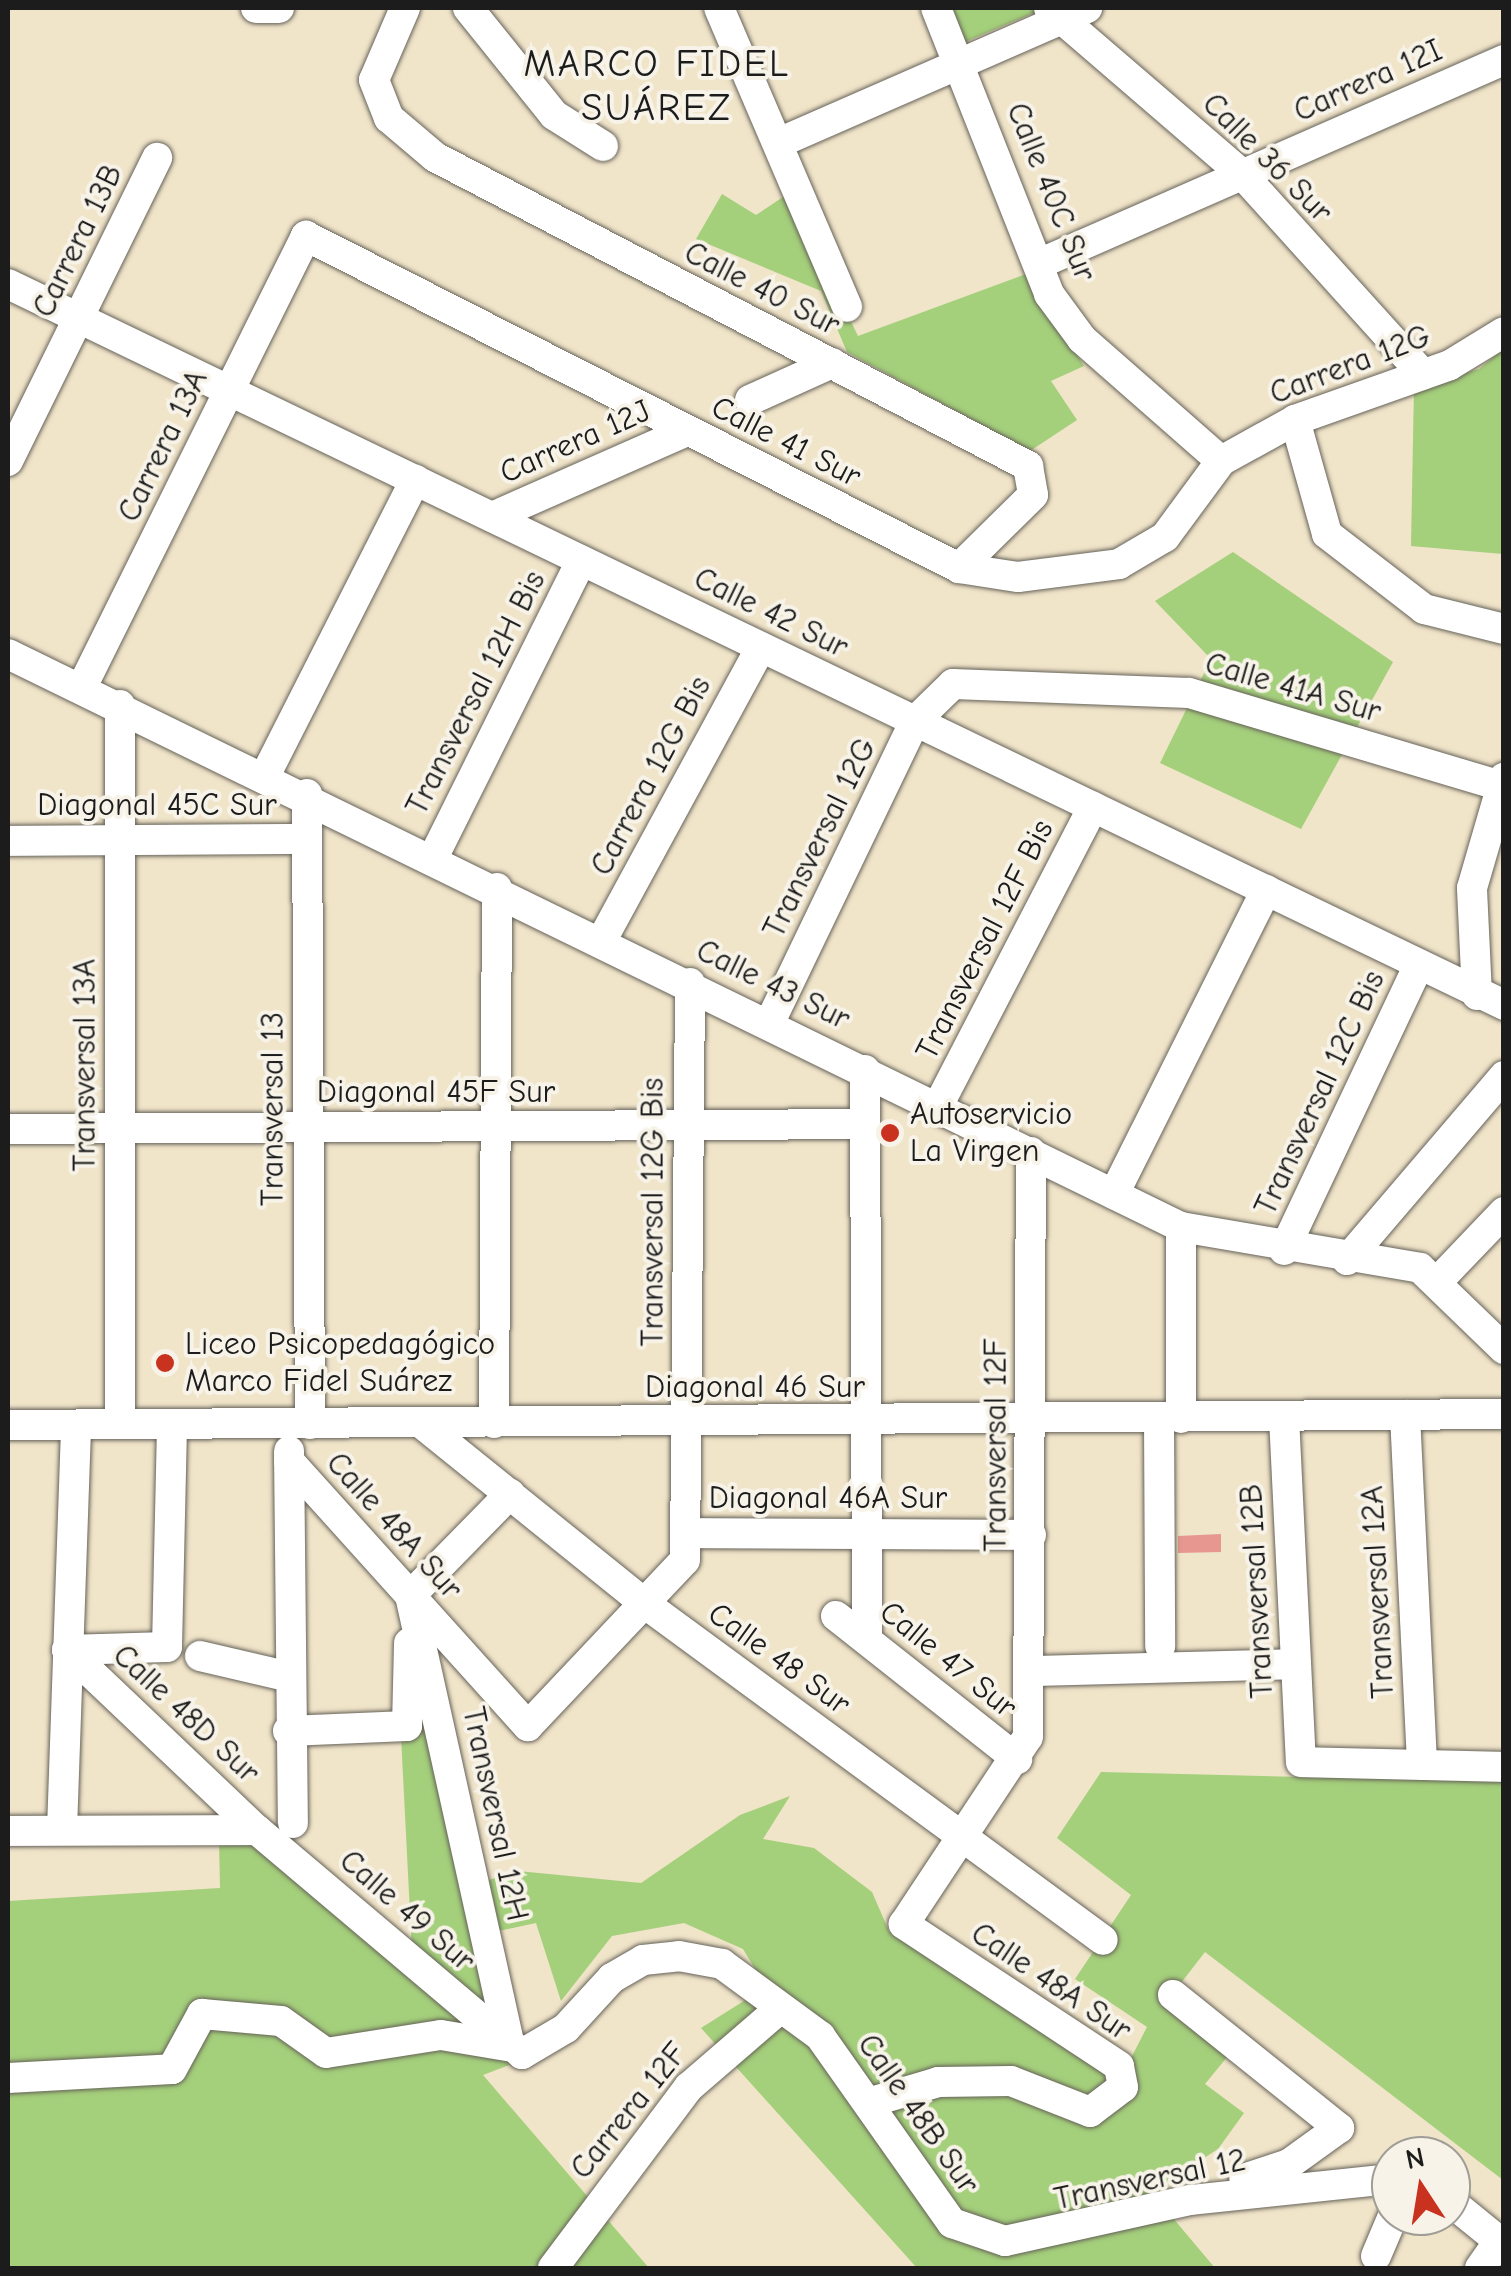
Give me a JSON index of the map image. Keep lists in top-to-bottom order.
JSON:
{
  "streets": {
    "street": [
      "Carrera 12I",
      "Calle 36 Sur",
      "Calle 40C Sur",
      "Carrera 13B",
      "Calle 40 Sur",
      "Carrera 12G",
      "Carrera 12J",
      "Calle 41 Sur",
      "Carrera 13A",
      "Calle 42 Sur",
      "Calle 41A Sur",
      "Transversal 12H Bis",
      "Carrera 12G Bis",
      "Diagonal 45C Sur",
      "Transversal 12G",
      "Transversal 12F Bis",
      "Calle 43 Sur",
      "Transversal 13A",
      "Diagonal 45F Sur",
      "Transversal 12C Bis",
      "Transversal 13",
      "Transversal 12G Bis",
      "Diagonal 46 Sur",
      "Transversal 12F",
      "Diagonal 46A Sur",
      "Calle 48A Sur",
      "Transversal 12B",
      "Transversal 12A",
      "Calle 48 Sur",
      "Calle 47 Sur",
      "Calle 48D Sur",
      "Transversal 12H",
      "Calle 49 Sur",
      "Carrera 12F",
      "Calle 48B Sur",
      "Transversal 12"
    ]
  },
  "crossings": [
    ["Carrera 12I", "Calle 36 Sur"],
    ["Carrera 12I", "Calle 40C Sur"],
    ["Calle 36 Sur", "Carrera 12G"],
    ["Calle 40C Sur", "Carrera 12G"],
    ["Calle 40C Sur", "Calle 41 Sur"],
    ["Carrera 13B", "Calle 42 Sur"],
    ["Calle 40 Sur", "Calle 41 Sur"],
    ["Carrera 12G", "Calle 41 Sur"],
    ["Carrera 12J", "Calle 41 Sur"],
    ["Carrera 12J", "Calle 42 Sur"],
    ["Calle 41 Sur", "Carrera 13A"],
    ["Carrera 13A", "Calle 42 Sur"],
    ["Carrera 13A", "Calle 43 Sur"],
    ["Calle 42 Sur", "Transversal 12H Bis"],
    ["Calle 42 Sur", "Carrera 12G Bis"],
    ["Calle 42 Sur", "Transversal 12G"],
    ["Calle 42 Sur", "Transversal 12F Bis"],
    ["Calle 42 Sur", "Transversal 12C Bis"],
    ["Calle 41A Sur", "Transversal 12G"],
    ["Transversal 12H Bis", "Calle 43 Sur"],
    ["Carrera 12G Bis", "Calle 43 Sur"],
    ["Diagonal 45C Sur", "Transversal 13A"],
    ["Diagonal 45C Sur", "Transversal 13"],
    ["Transversal 12G", "Calle 43 Sur"],
    ["Transversal 12F Bis", "Calle 43 Sur"],
    ["Calle 43 Sur", "Transversal 13A"],
    ["Calle 43 Sur", "Transversal 12C Bis"],
    ["Calle 43 Sur", "Transversal 13"],
    ["Calle 43 Sur", "Transversal 12G Bis"],
    ["Calle 43 Sur", "Transversal 12F"],
    ["Transversal 13A", "Diagonal 45F Sur"],
    ["Transversal 13A", "Diagonal 46 Sur"],
    ["Diagonal 45F Sur", "Transversal 13"],
    ["Diagonal 45F Sur", "Transversal 12G Bis"],
    ["Transversal 13", "Diagonal 46 Sur"],
    ["Transversal 13", "Calle 48A Sur"],
    ["Transversal 12G Bis", "Diagonal 46 Sur"],
    ["Transversal 12G Bis", "Diagonal 46A Sur"],
    ["Diagonal 46 Sur", "Transversal 12F"],
    ["Diagonal 46 Sur", "Transversal 12B"],
    ["Diagonal 46 Sur", "Transversal 12A"],
    ["Diagonal 46 Sur", "Calle 48 Sur"],
    ["Transversal 12F", "Diagonal 46A Sur"],
    ["Transversal 12F", "Calle 47 Sur"],
    ["Calle 48A Sur", "Calle 48 Sur"],
    ["Calle 48A Sur", "Transversal 12H"],
    ["Calle 48A Sur", "Calle 48B Sur"],
    ["Transversal 12B", "Transversal 12A"],
    ["Calle 48D Sur", "Calle 49 Sur"],
    ["Transversal 12H", "Calle 49 Sur"],
    ["Transversal 12H", "Calle 48B Sur"],
    ["Calle 49 Sur", "Calle 48B Sur"],
    ["Carrera 12F", "Calle 48B Sur"],
    ["Calle 48B Sur", "Transversal 12"]
  ],
  "districts": ["MARCO FIDEL SUÁREZ"],
  "places": ["Autoservicio La Virgen", "Liceo Psicopedagógico Marco Fidel Suárez"],
  "north": "top"
}
